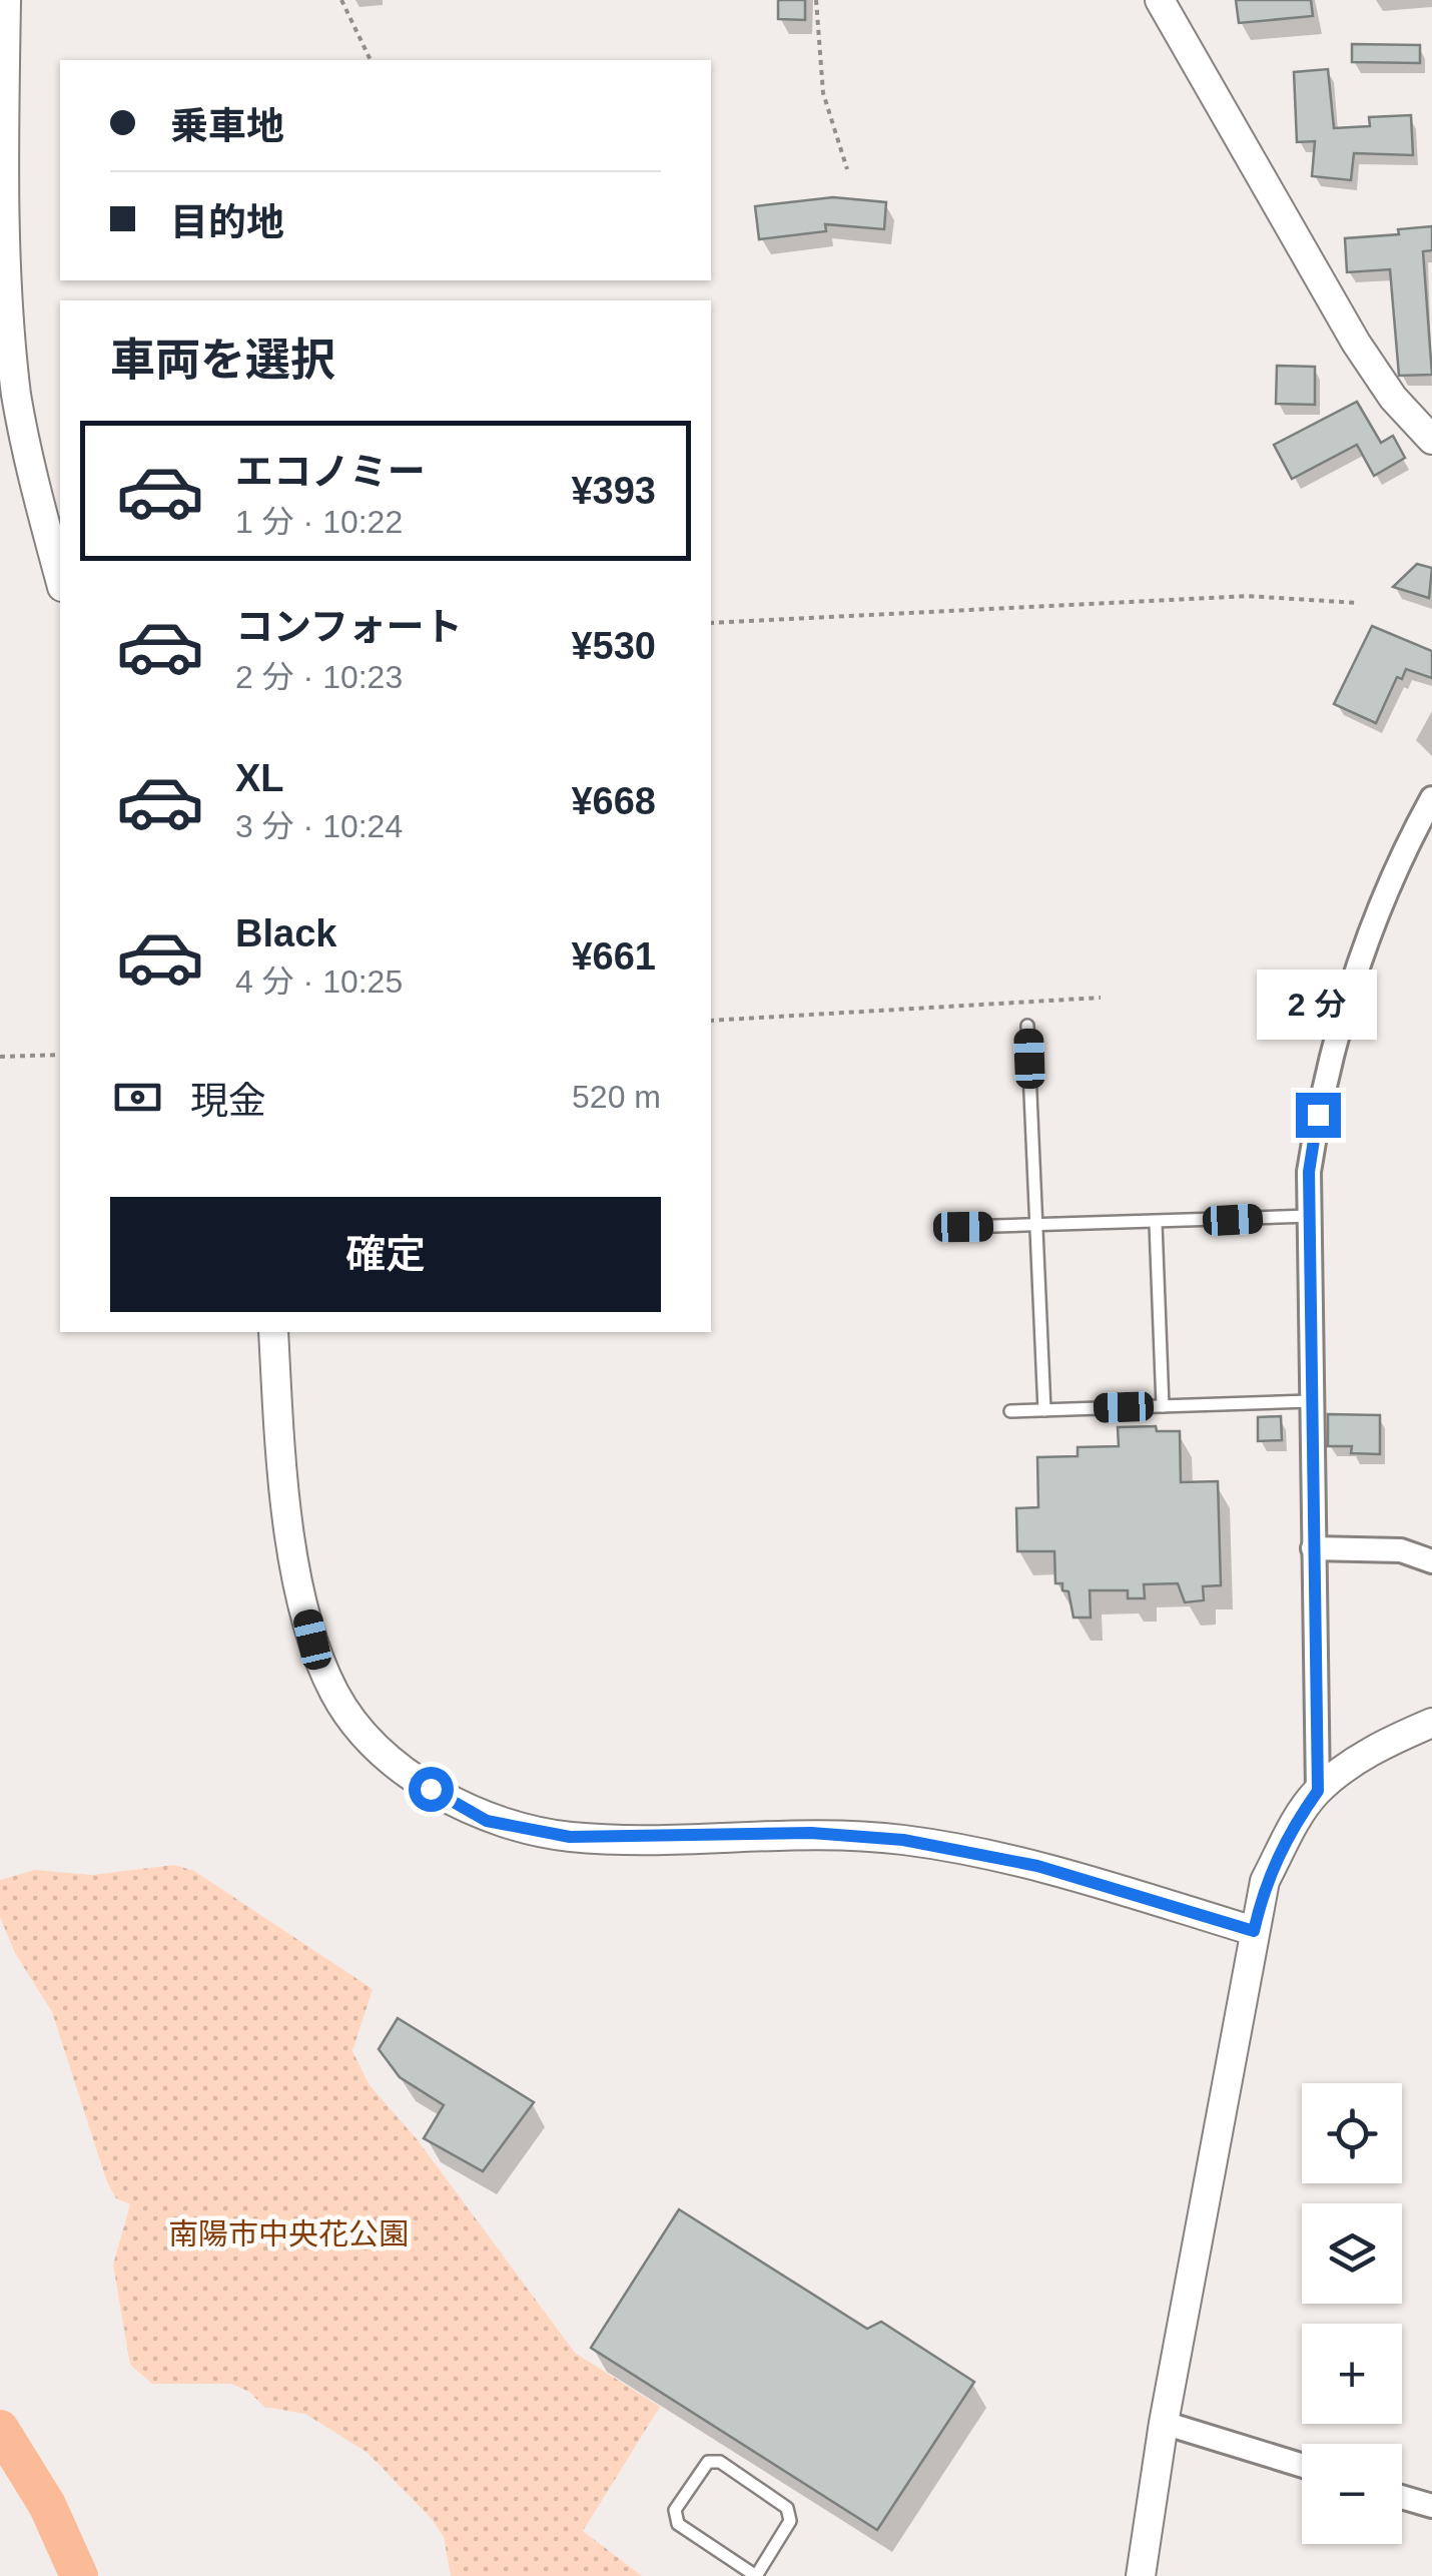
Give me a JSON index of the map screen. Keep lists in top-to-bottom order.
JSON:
{
  "parks": ["南陽市中央花公園"],
  "page": {
    "banner": ["乗車地", "目的地"],
    "heading": "車両を選択",
    "list": [
      {
        "name": "エコノミー",
        "note": "1 分 · 10:22",
        "value": "¥393"
      },
      {
        "name": "コンフォート",
        "note": "2 分 · 10:23",
        "value": "¥530"
      },
      {
        "name": "XL",
        "note": "3 分 · 10:24",
        "value": "¥668"
      },
      {
        "name": "Black",
        "note": "4 分 · 10:25",
        "value": "¥661"
      }
    ],
    "bubble": "2 分",
    "pay": ["現金", "520 m"],
    "buttons": "確定",
    "map_buttons": ["+", "−"]
  }
}
